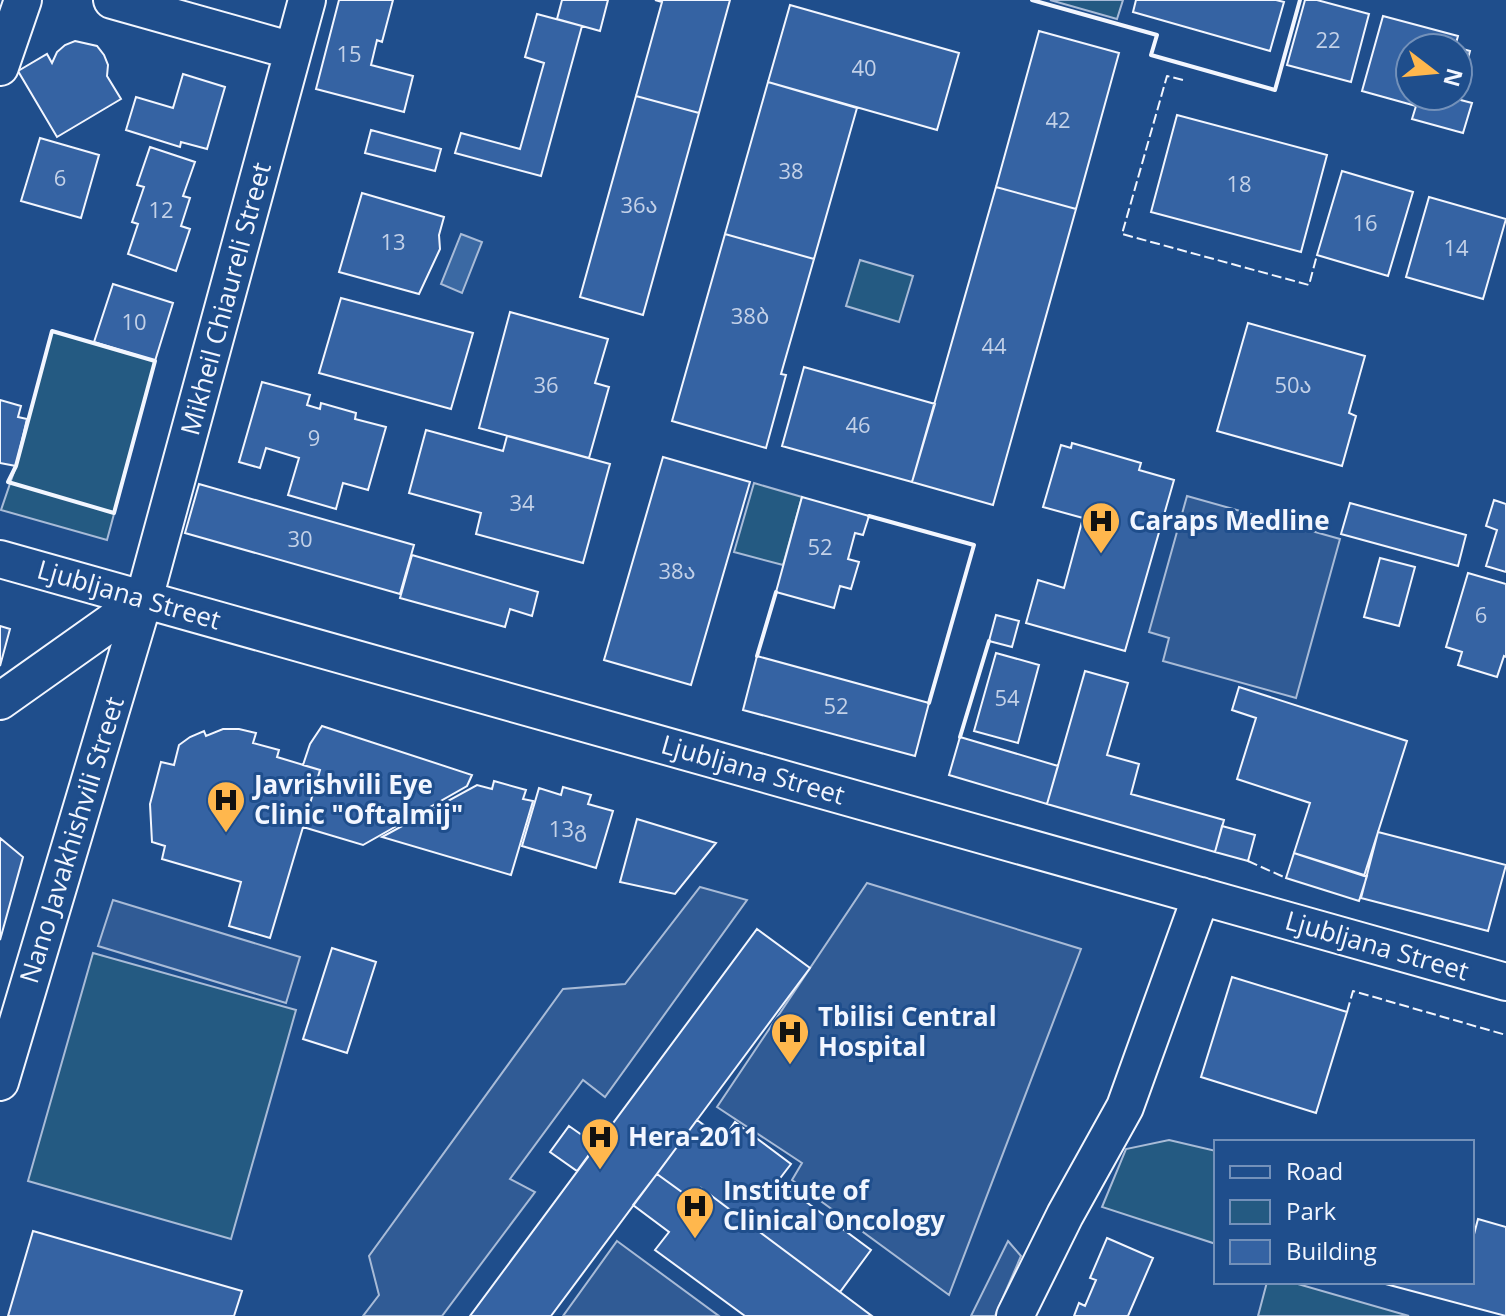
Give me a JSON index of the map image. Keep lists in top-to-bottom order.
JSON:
{
  "streets": {
    "street": ["Mikheil Chiaureli Street", "Ljubljana Street", "Nano Javakhishvili Street"]
  },
  "crossings": [
    ["Mikheil Chiaureli Street", "Ljubljana Street"],
    ["Mikheil Chiaureli Street", "Nano Javakhishvili Street"],
    ["Ljubljana Street", "Nano Javakhishvili Street"]
  ],
  "places": {
    "hospital": [
      "Caraps Medline",
      "Javrishvili Eye Clinic \"Oftalmij\"",
      "Tbilisi Central Hospital",
      "Hera-2011",
      "Institute of Clinical Oncology"
    ]
  },
  "house_numbers": [
    "22",
    "15",
    "40",
    "42",
    "38",
    "6",
    "18",
    "36ა",
    "12",
    "16",
    "13",
    "14",
    "38ბ",
    "10",
    "44",
    "36",
    "50ა",
    "46",
    "9",
    "34",
    "30",
    "52",
    "38ა",
    "6",
    "54",
    "52",
    "13გ"
  ],
  "legend": ["Road", "Park", "Building"],
  "north": "right"
}
